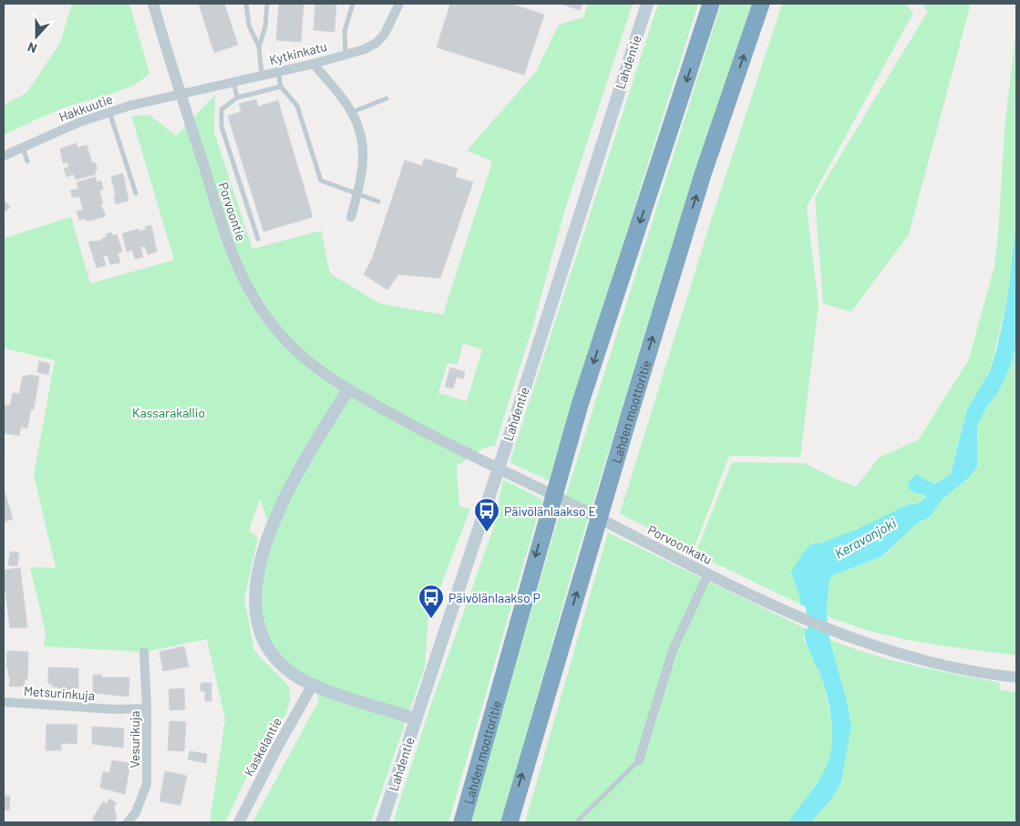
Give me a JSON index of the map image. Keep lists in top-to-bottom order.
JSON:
{
  "streets": {
    "highway": ["Lahden moottoritie"],
    "main road": ["Lahdentie"],
    "street": [
      "Kytkinkatu",
      "Hakkuutie",
      "Porvoontie",
      "Porvoonkatu",
      "Metsurinkuja",
      "Vesurikuja",
      "Kaskelantie"
    ]
  },
  "crossings": [
    ["Kytkinkatu", "Hakkuutie"],
    ["Kytkinkatu", "Porvoontie"],
    ["Hakkuutie", "Porvoontie"],
    ["Porvoontie", "Porvoonkatu"],
    ["Metsurinkuja", "Vesurikuja"]
  ],
  "water": ["Keravanjoki"],
  "parks": ["Kassarakallio"],
  "places": {
    "bus stop": ["Päivölänlaakso E", "Päivölänlaakso P"]
  },
  "north": "bottom"
}
